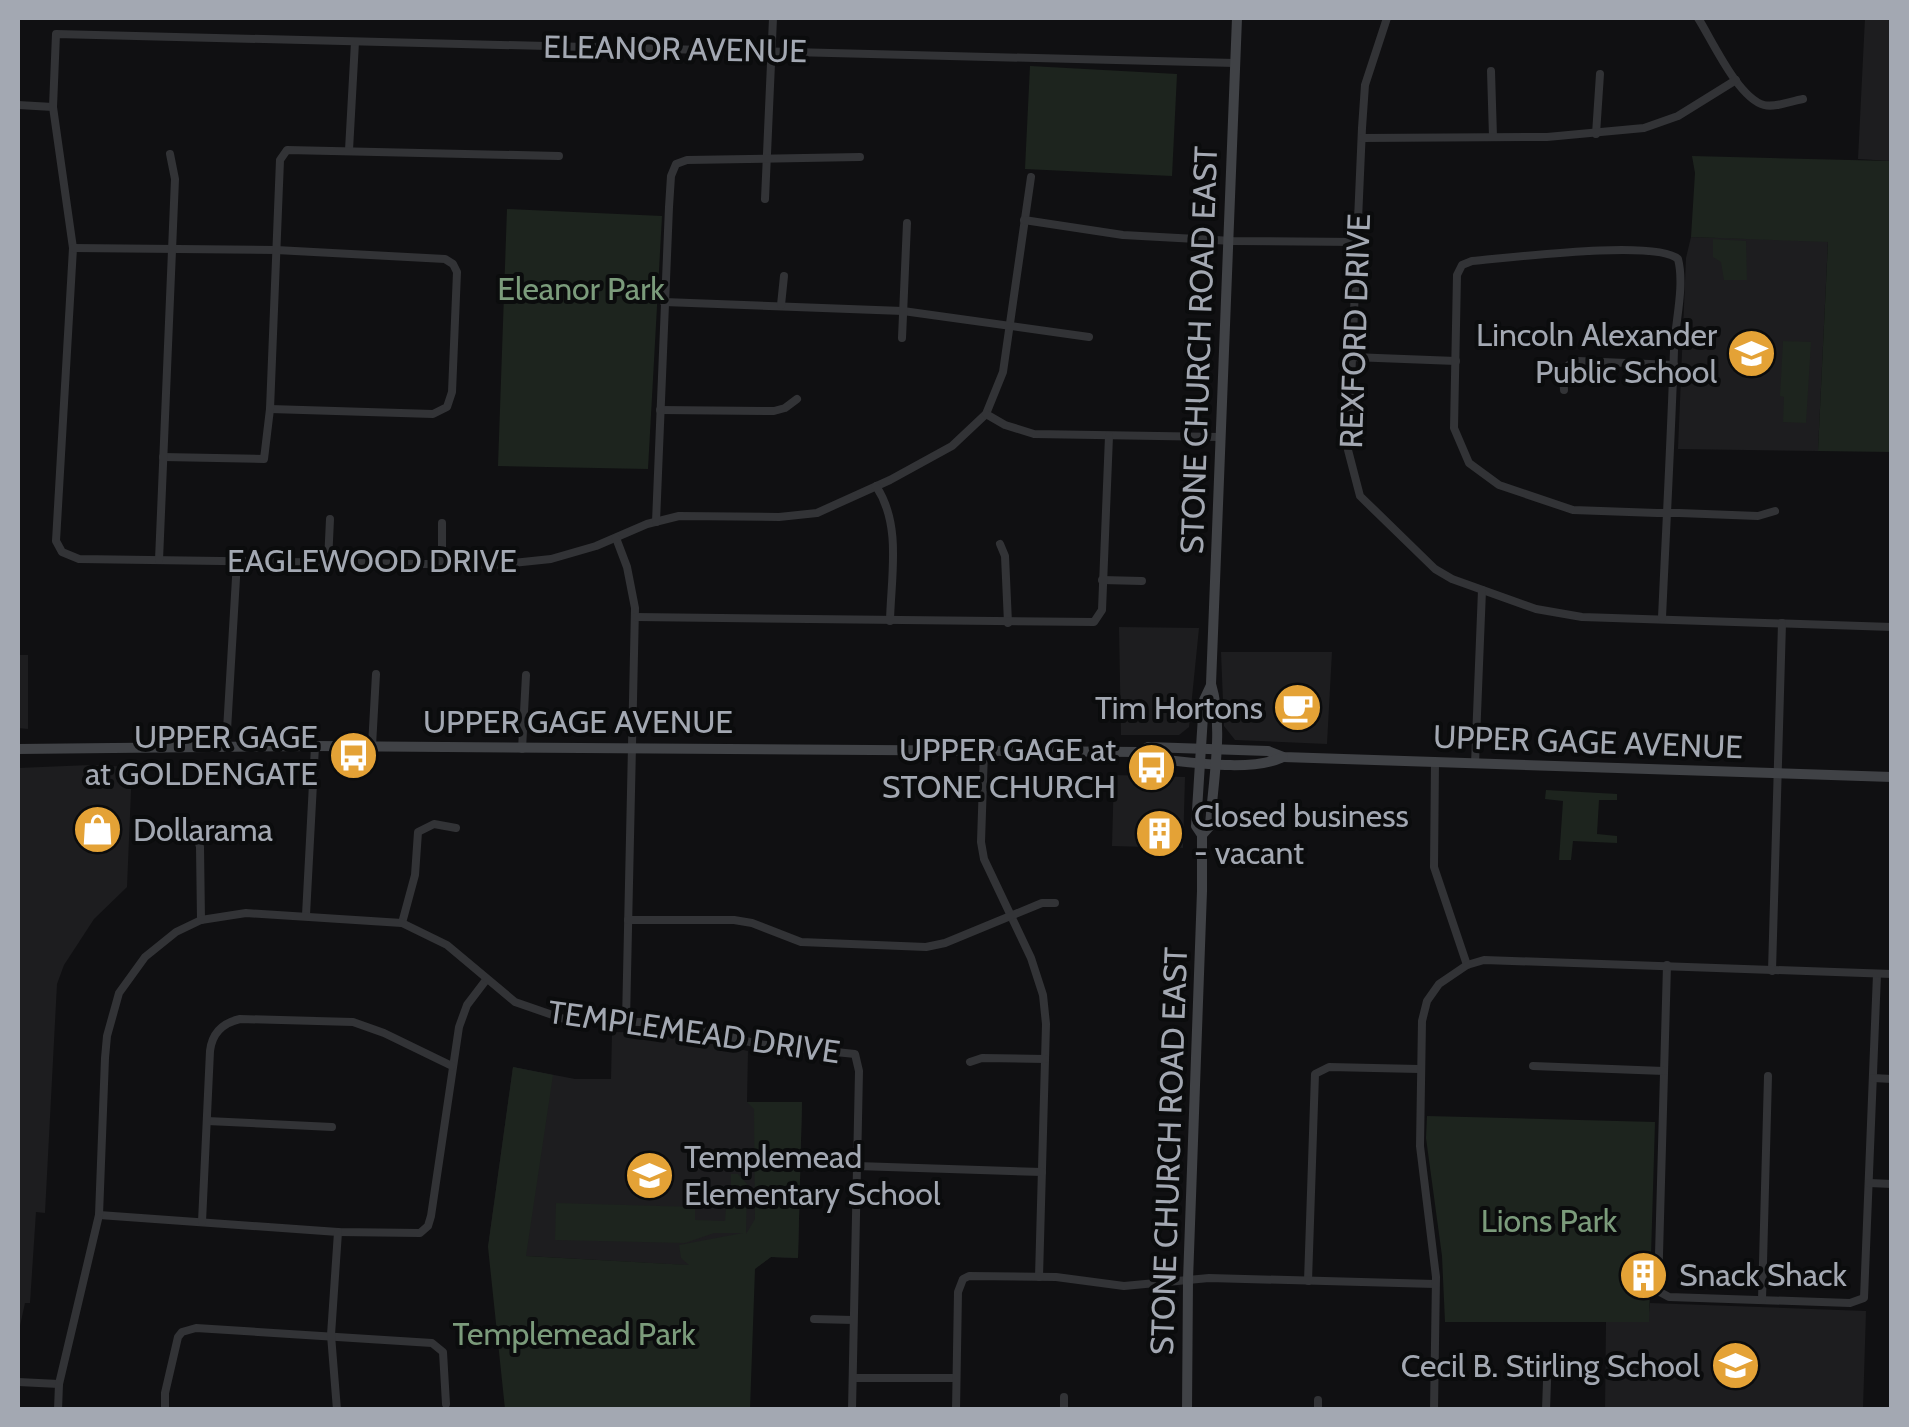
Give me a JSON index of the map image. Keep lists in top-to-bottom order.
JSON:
{
  "streets": {
    "main road": ["STONE CHURCH ROAD EAST", "UPPER GAGE AVENUE"],
    "street": [
      "ELEANOR AVENUE",
      "REXFORD DRIVE",
      "EAGLEWOOD DRIVE",
      "TEMPLEMEAD DRIVE"
    ]
  },
  "crossings": [
    ["ELEANOR AVENUE", "STONE CHURCH ROAD EAST"],
    ["ELEANOR AVENUE", "EAGLEWOOD DRIVE"],
    ["STONE CHURCH ROAD EAST", "UPPER GAGE AVENUE"]
  ],
  "parks": ["Eleanor Park", "Lions Park", "Templemead Park"],
  "places": {
    "school or university": ["Lincoln Alexander Public School", "Templemead Elementary School", "Cecil B. Stirling School"],
    "cafe": ["Tim Hortons"],
    "bus stop": ["UPPER GAGE at GOLDENGATE", "UPPER GAGE at STONE CHURCH"],
    "shop": ["Dollarama"],
    "building": ["Closed business - vacant", "Snack Shack"]
  }
}
